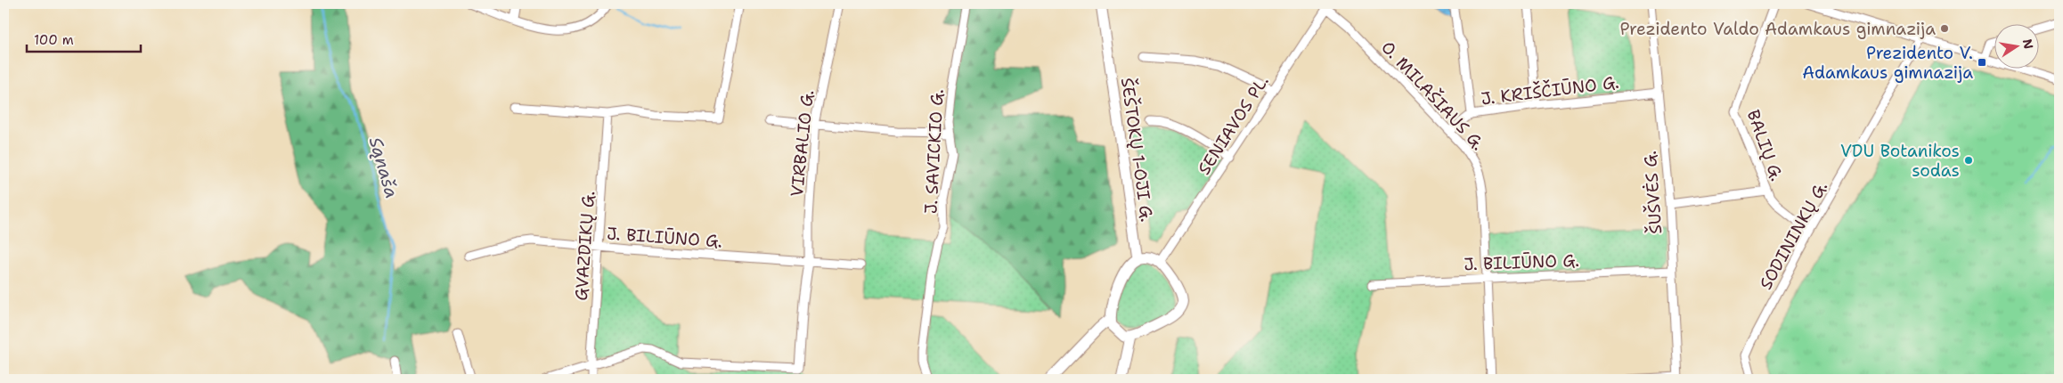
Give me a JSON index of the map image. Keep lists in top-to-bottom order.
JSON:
{
  "streets": {
    "main road": ["ŠEŠTOKŲ 1-OJI G."],
    "street": [
      "J. KRIŠČIŪNO G.",
      "O. MILAŠIAUS G.",
      "SENIAVOS PL.",
      "VIRBALIO G.",
      "BALIŲ G.",
      "J. SAVICKIO G.",
      "ŠUŠVĖS G.",
      "SODININKŲ G.",
      "J. BILIŪNO G.",
      "GVAZDIKŲ G."
    ]
  },
  "crossings": [
    ["J. KRIŠČIŪNO G.", "O. MILAŠIAUS G."],
    ["J. KRIŠČIŪNO G.", "ŠUŠVĖS G."],
    ["O. MILAŠIAUS G.", "SENIAVOS PL."],
    ["O. MILAŠIAUS G.", "J. BILIŪNO G."],
    ["SENIAVOS PL.", "ŠEŠTOKŲ 1-OJI G."],
    ["VIRBALIO G.", "J. BILIŪNO G."],
    ["VIRBALIO G.", "GVAZDIKŲ G."],
    ["BALIŲ G.", "SODININKŲ G."],
    ["ŠUŠVĖS G.", "J. BILIŪNO G."],
    ["J. BILIŪNO G.", "GVAZDIKŲ G."]
  ],
  "water": ["Sąnaša"],
  "places": {
    "other": ["Prezidento Valdo Adamkaus gimnazija", "VDU Botanikos sodas"],
    "transit": ["Prezidento V. Adamkaus gimnazija"]
  },
  "scale_bar": "100 m",
  "north": "right"
}
